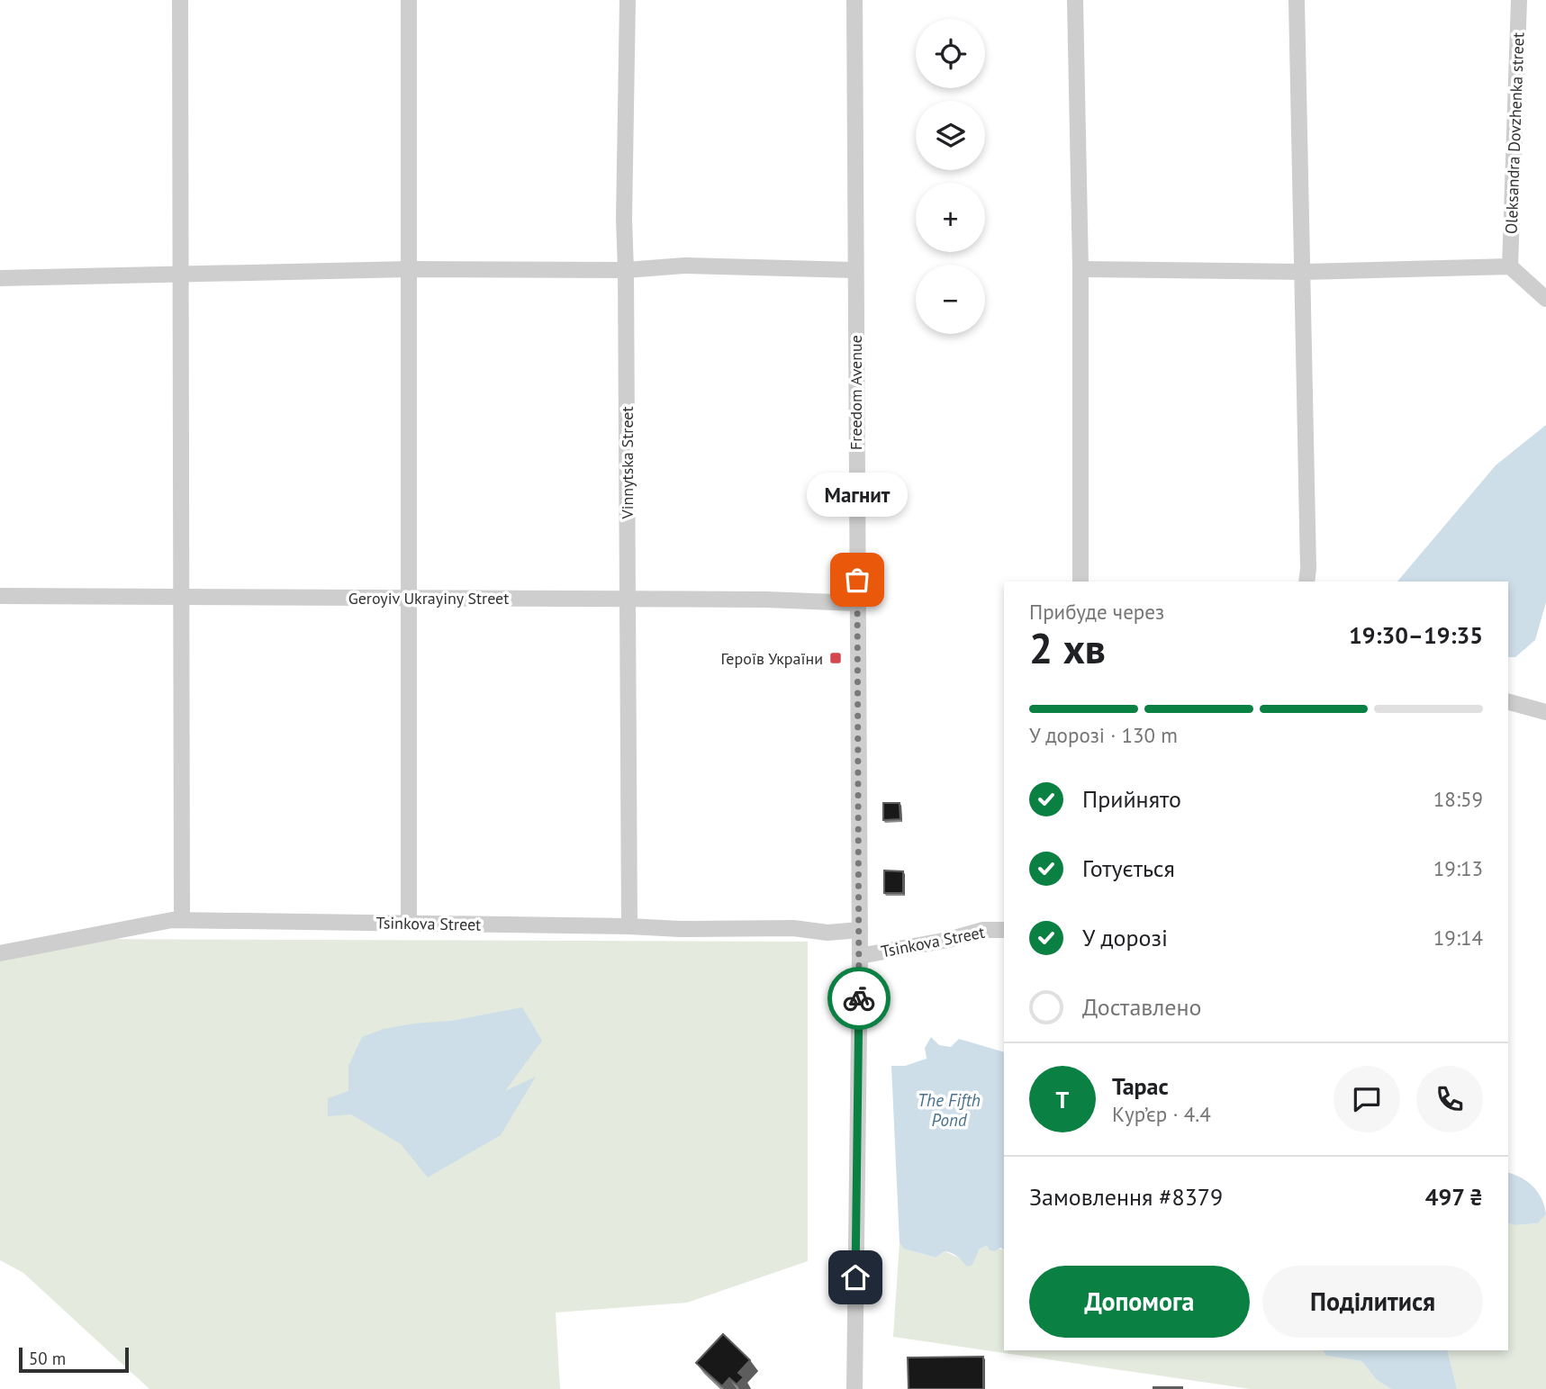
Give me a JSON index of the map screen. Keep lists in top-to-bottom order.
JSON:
{
  "streets": {
    "street": [
      "Oleksandra Dovzhenka street",
      "Freedom Avenue",
      "Vinnytska Street",
      "Geroyiv Ukrayiny Street",
      "Tsinkova Street"
    ]
  },
  "crossings": [
    ["Freedom Avenue", "Geroyiv Ukrayiny Street"],
    ["Freedom Avenue", "Tsinkova Street"],
    ["Vinnytska Street", "Geroyiv Ukrayiny Street"],
    ["Vinnytska Street", "Tsinkova Street"]
  ],
  "water": ["The Fifth Pond"],
  "places": {
    "other": ["Магнит"],
    "transit": ["Героїв України"]
  },
  "scale_bar": "50 m",
  "page": {
    "map_buttons": ["+", "−"],
    "bubble": "Магнит",
    "heading": ["2 хв", "Прибуде через", "19:30–19:35"],
    "panel": [
      "Тарас",
      "Кур’єр · 4.4",
      "Замовлення #8379",
      "497 ₴"
    ],
    "bar": "У дорозі · 130 m",
    "list": [
      ["Прийнято", "18:59"],
      ["Готується", "19:13"],
      ["У дорозі", "19:14"],
      "Доставлено"
    ],
    "round": "Т",
    "buttons": ["Допомога", "Поділитися"],
    "scale": "50 m"
  }
}
